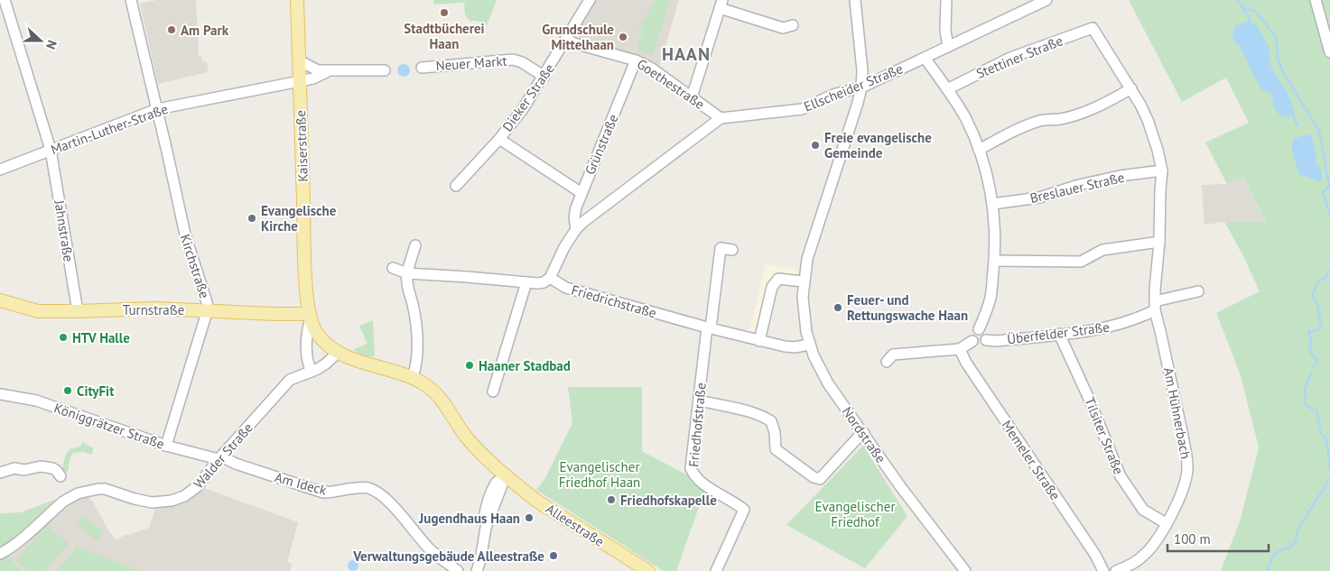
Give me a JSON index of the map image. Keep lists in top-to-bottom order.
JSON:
{
  "streets": {
    "main road": ["Kaiserstraße", "Turnstraße", "Alleestraße"],
    "street": [
      "Stettiner Straße",
      "Neuer Markt",
      "Goethestraße",
      "Ellscheider Straße",
      "Dieker Straße",
      "Martin-Luther-Straße",
      "Grünstraße",
      "Breslauer Straße",
      "Jahnstraße",
      "Kirchstraße",
      "Friedrichstraße",
      "Überfelder Straße",
      "Am Hühnerbach",
      "Friedhofstraße",
      "Königgrätzer Straße",
      "Nordstraße",
      "Tilsiter Straße",
      "Walder Straße",
      "Memeler Straße",
      "Am Ideck"
    ]
  },
  "crossings": [
    ["Stettiner Straße", "Am Hühnerbach"],
    ["Neuer Markt", "Dieker Straße"],
    ["Goethestraße", "Ellscheider Straße"],
    ["Goethestraße", "Dieker Straße"],
    ["Goethestraße", "Grünstraße"],
    ["Ellscheider Straße", "Nordstraße"],
    ["Martin-Luther-Straße", "Kaiserstraße"],
    ["Martin-Luther-Straße", "Jahnstraße"],
    ["Martin-Luther-Straße", "Kirchstraße"],
    ["Kaiserstraße", "Turnstraße"],
    ["Kaiserstraße", "Walder Straße"],
    ["Kaiserstraße", "Alleestraße"],
    ["Breslauer Straße", "Am Hühnerbach"],
    ["Jahnstraße", "Turnstraße"],
    ["Kirchstraße", "Turnstraße"],
    ["Kirchstraße", "Königgrätzer Straße"],
    ["Friedrichstraße", "Friedhofstraße"],
    ["Friedrichstraße", "Nordstraße"],
    ["Überfelder Straße", "Am Hühnerbach"],
    ["Überfelder Straße", "Tilsiter Straße"],
    ["Am Hühnerbach", "Tilsiter Straße"],
    ["Königgrätzer Straße", "Walder Straße"],
    ["Königgrätzer Straße", "Am Ideck"],
    ["Walder Straße", "Am Ideck"]
  ],
  "districts": ["HAAN"],
  "parks": ["Evangelischer Friedhof Haan", "Evangelischer Friedhof"],
  "places": [
    "Stadtbücherei Haan",
    "Am Park",
    "Grundschule Mittelhaan",
    "Freie evangelische Gemeinde",
    "Evangelische Kirche",
    "Feuer- und Rettungswache Haan",
    "HTV Halle",
    "Haaner Stadbad",
    "CityFit",
    "Friedhofskapelle",
    "Jugendhaus Haan",
    "Verwaltungsgebäude Alleestraße"
  ],
  "scale_bar": "100 m",
  "north": "right"
}
